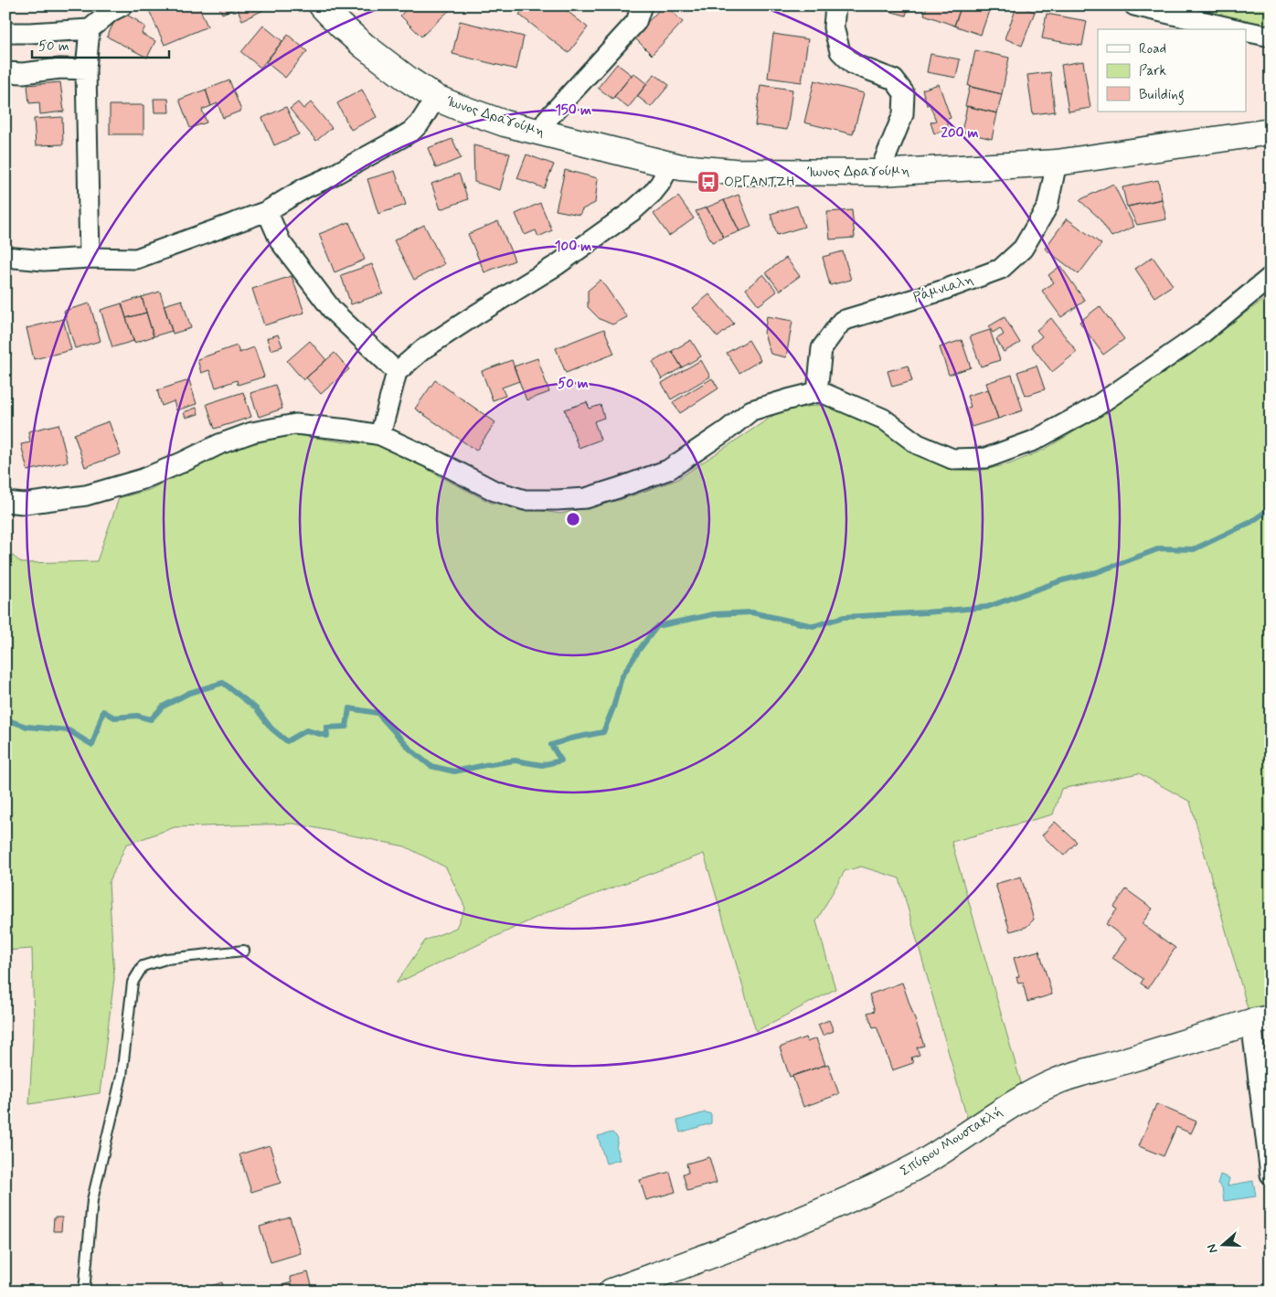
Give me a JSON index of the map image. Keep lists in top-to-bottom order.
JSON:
{
  "streets": {
    "street": ["Ίωνος Δραγούμη", "Ράμνιαλη", "Σπύρου Μουστακλή"]
  },
  "crossings": [
    ["Ίωνος Δραγούμη", "Ράμνιαλη"]
  ],
  "places": {
    "bus stop": ["ΟΡΓΑΝΤΖΗ"]
  },
  "legend": ["Road", "Park", "Building"],
  "scale_bar": "50 m",
  "north": "left",
  "rings": [
    "150 m",
    "200 m",
    "100 m",
    "50 m"
  ]
}
